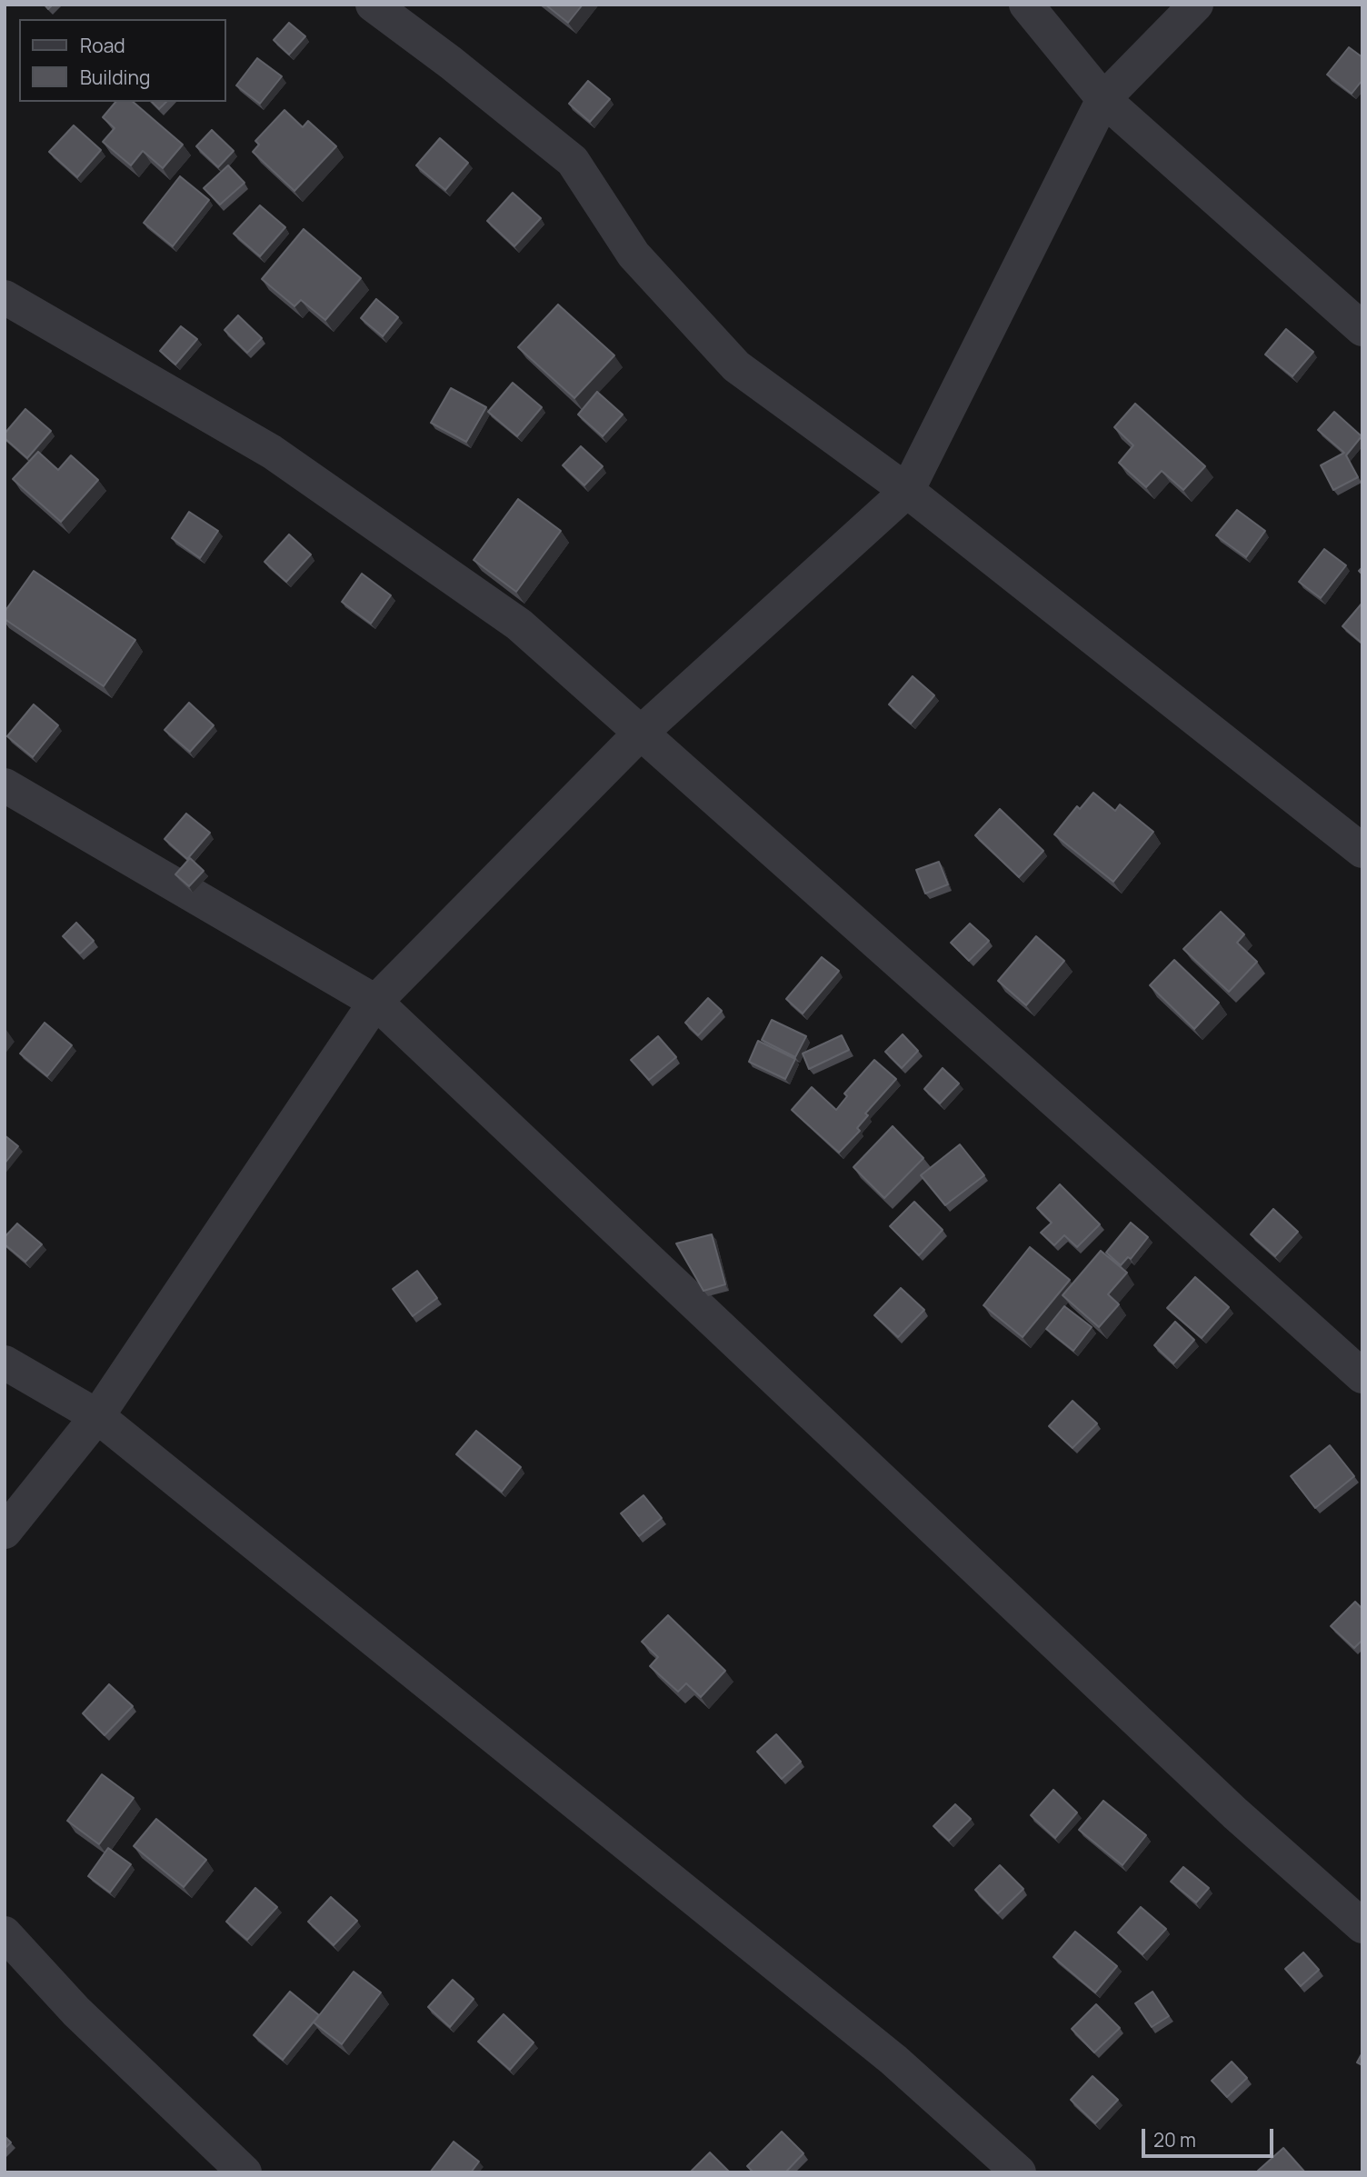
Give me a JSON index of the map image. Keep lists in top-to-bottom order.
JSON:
{
  "legend": ["Road", "Building"],
  "scale_bar": "20 m"
}
